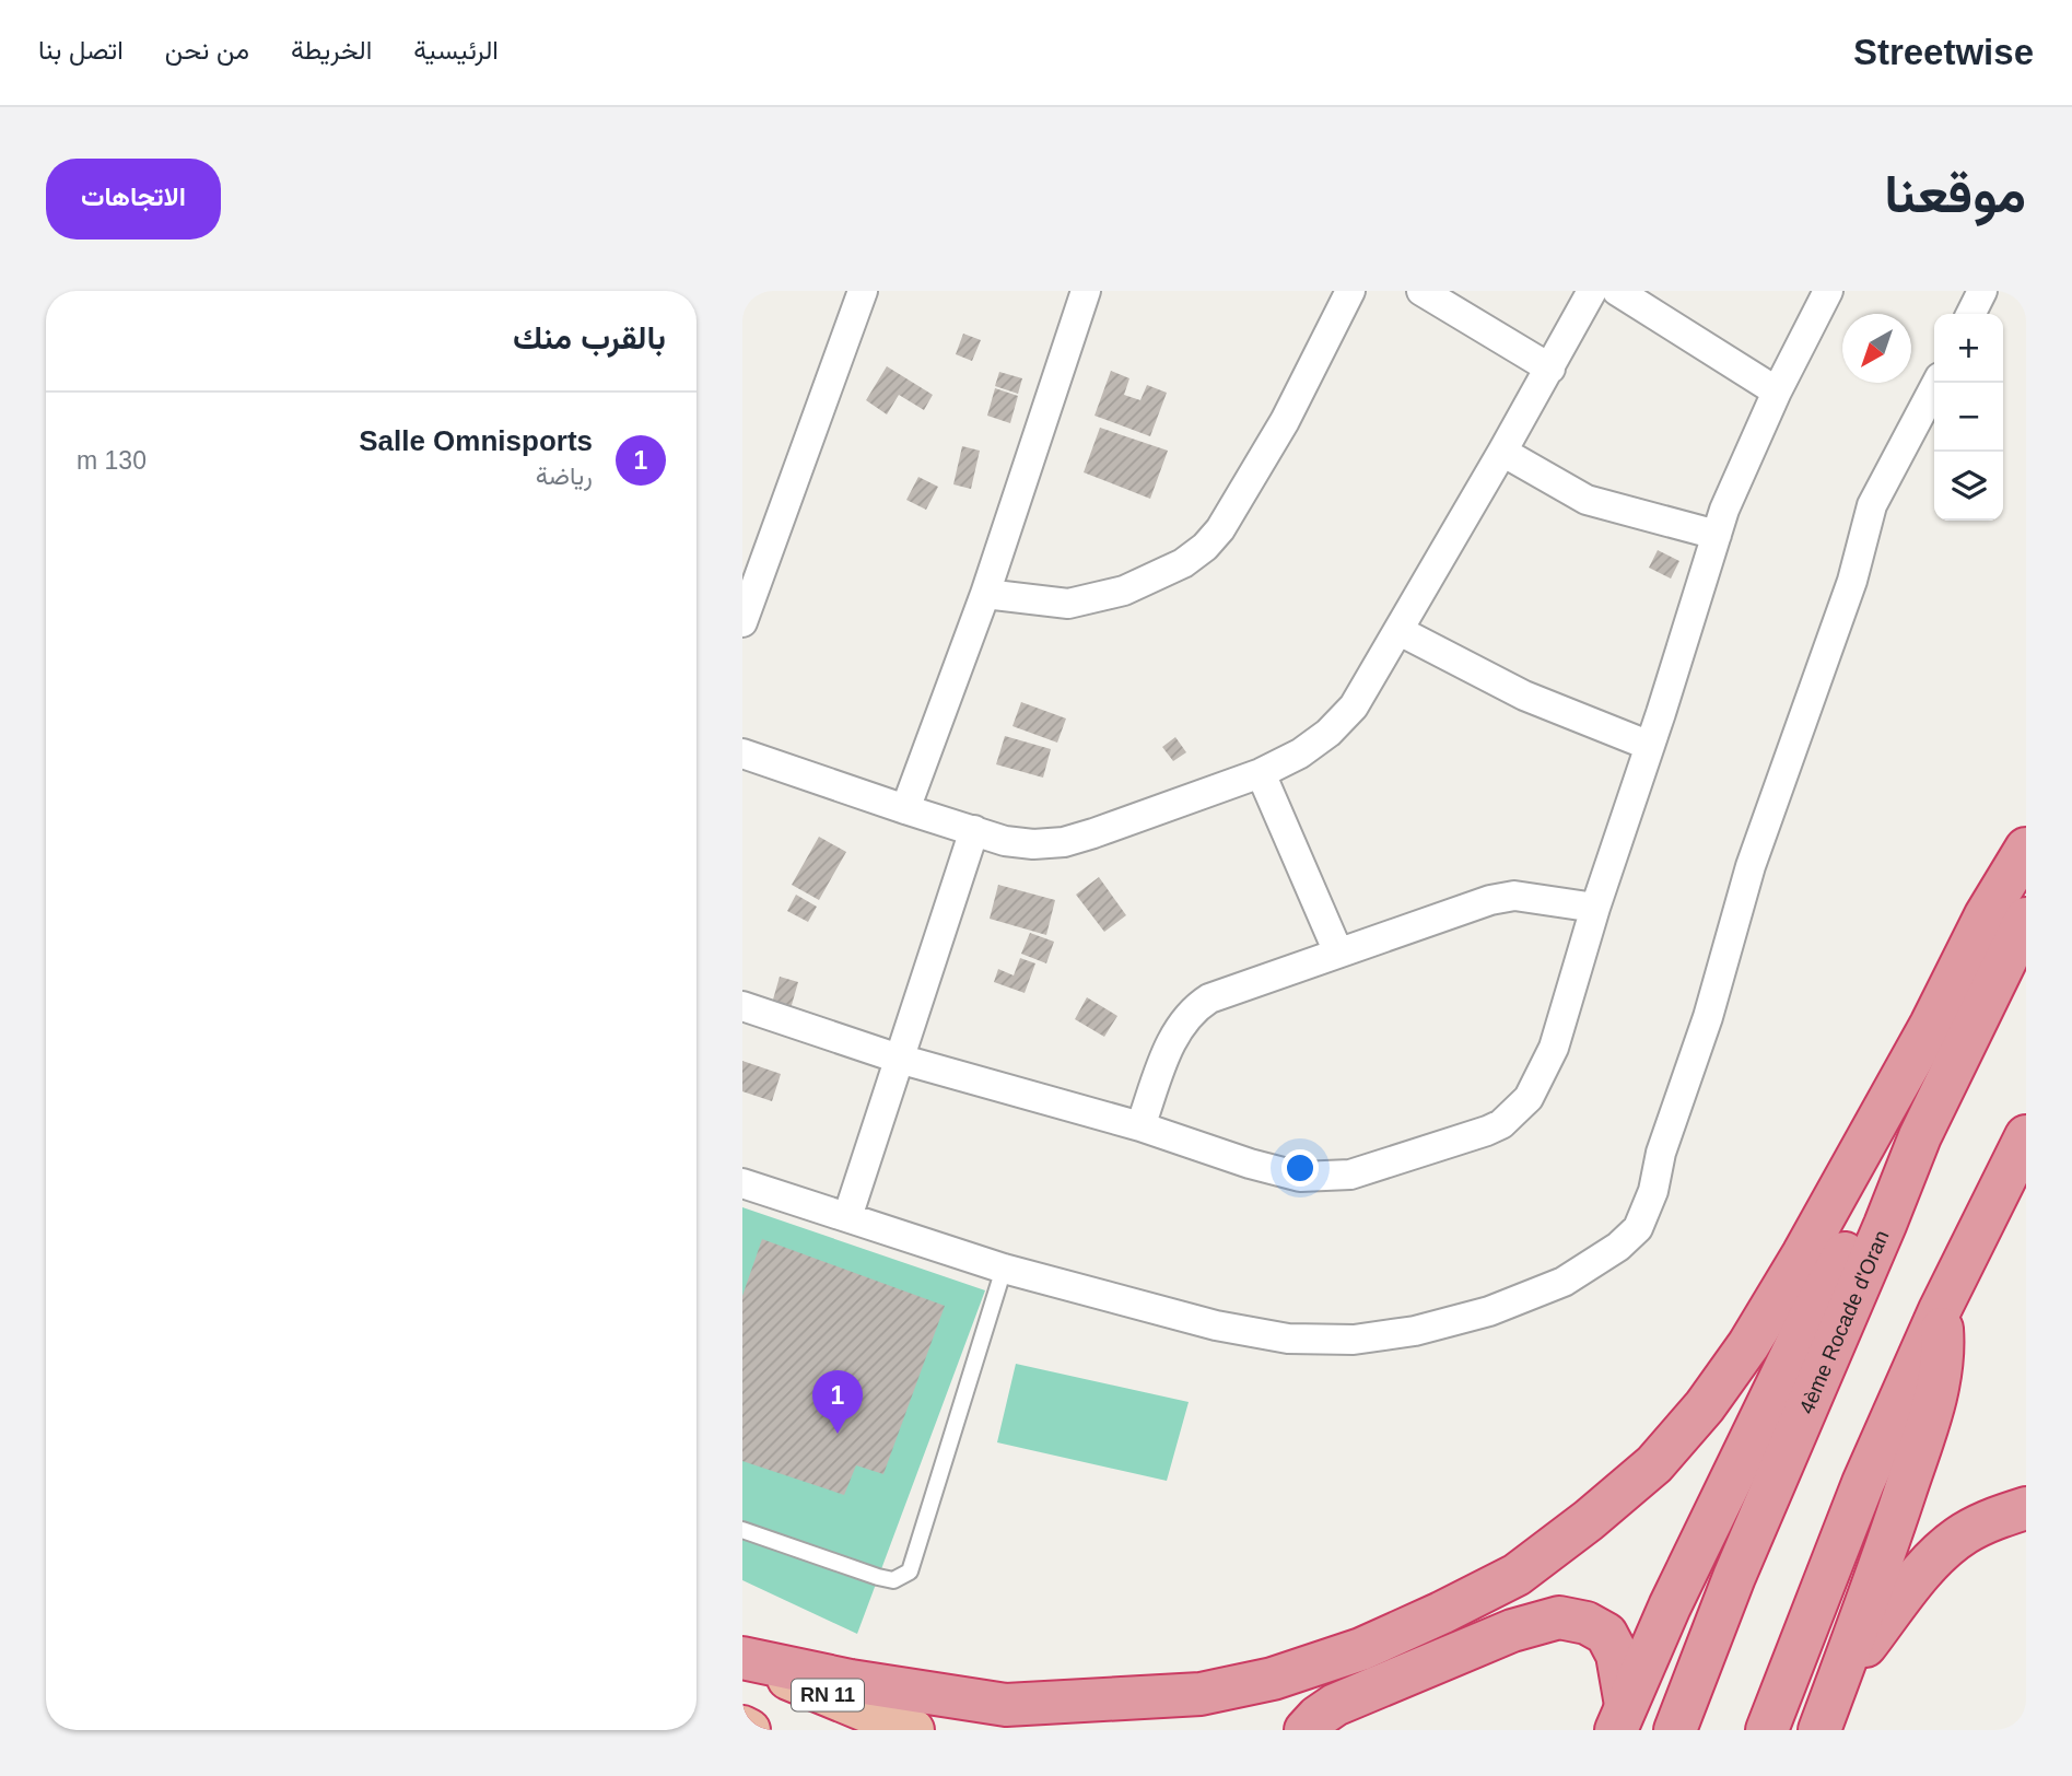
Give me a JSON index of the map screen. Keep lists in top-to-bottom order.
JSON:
{
  "streets": {
    "highway": ["4ème Rocade d'Oran", "RN 11"]
  },
  "north": "bottom left",
  "page": {
    "header": "Streetwise",
    "nav": [
      "الرئيسية",
      "الخريطة",
      "من نحن",
      "اتصل بنا"
    ],
    "title": "موقعنا",
    "buttons": "الاتجاهات",
    "heading": "بالقرب منك",
    "map_buttons": ["+", "−"],
    "list": [
      {
        "mark": "1",
        "name": "Salle Omnisports",
        "note": "رياضة",
        "value": "130 m"
      }
    ],
    "pins": "1"
  }
}
